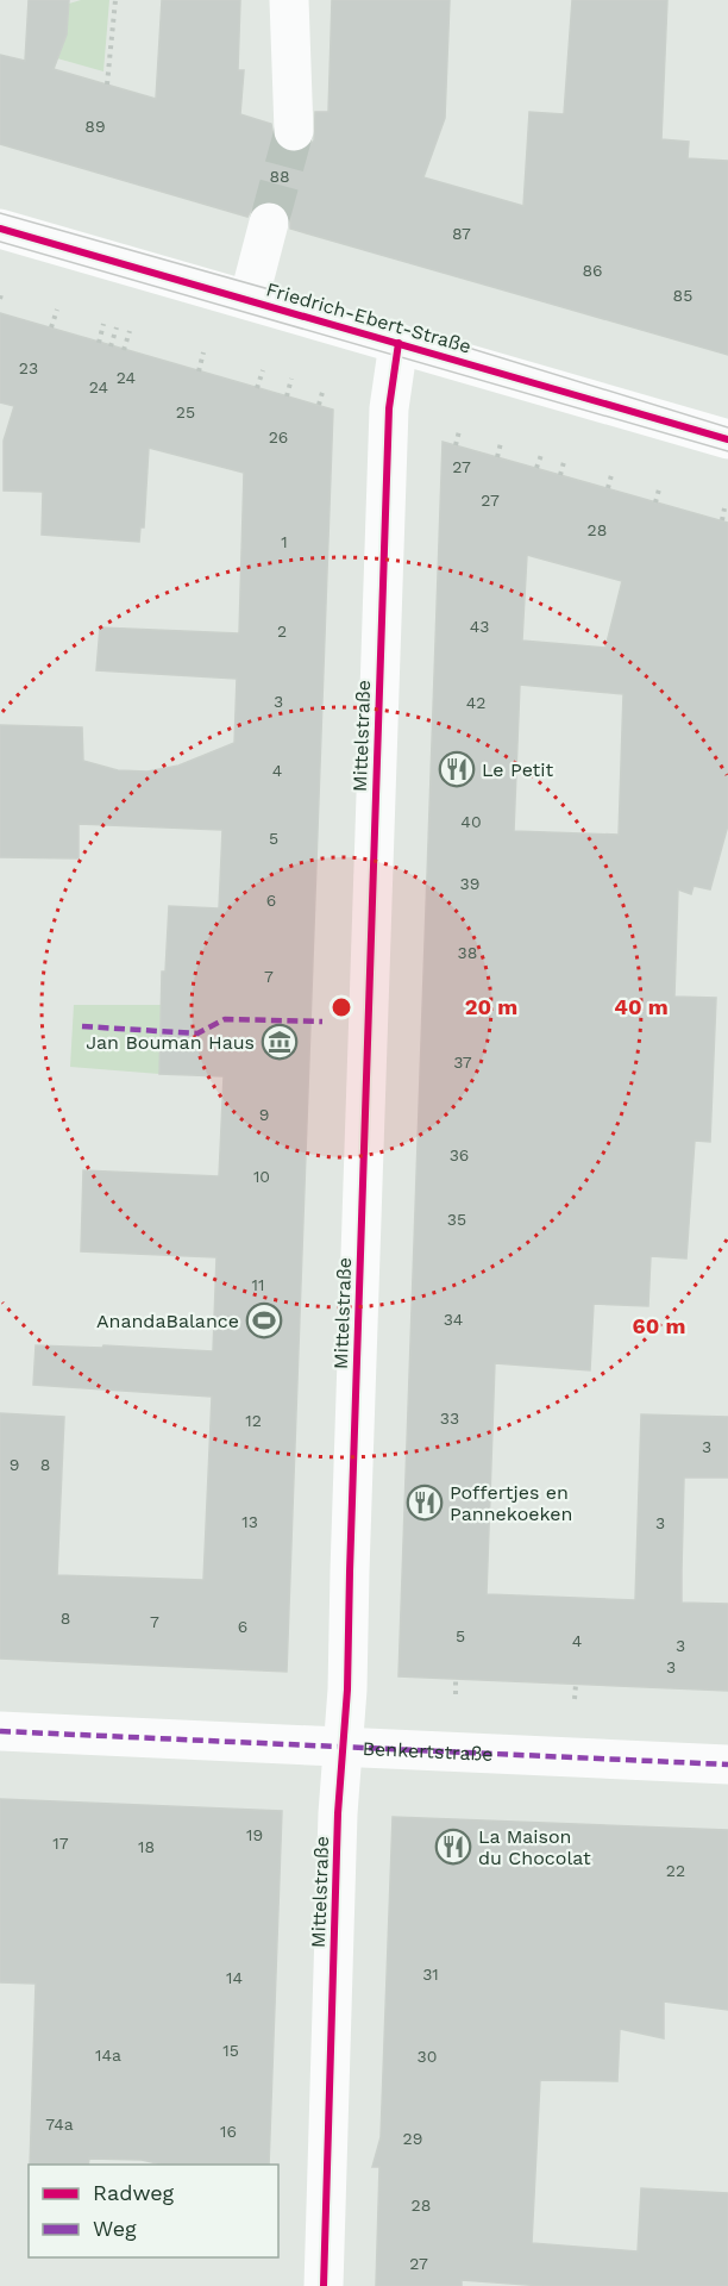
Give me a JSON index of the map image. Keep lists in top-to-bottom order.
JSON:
{
  "streets": {
    "street": ["Friedrich-Ebert-Straße", "Mittelstraße", "Benkertstraße"]
  },
  "crossings": [
    ["Friedrich-Ebert-Straße", "Mittelstraße"],
    ["Mittelstraße", "Benkertstraße"]
  ],
  "places": {
    "restaurant": ["Le Petit", "Poffertjes en Pannekoeken", "La Maison du Chocolat"],
    "museum": ["Jan Bouman Haus"],
    "sports": ["AnandaBalance"]
  },
  "house_numbers": [
    "89",
    "88",
    "87",
    "86",
    "85",
    "23",
    "24",
    "24",
    "25",
    "26",
    "27",
    "27",
    "28",
    "1",
    "43",
    "2",
    "3",
    "42",
    "4",
    "40",
    "5",
    "39",
    "6",
    "38",
    "7",
    "37",
    "9",
    "36",
    "10",
    "35",
    "11",
    "34",
    "33",
    "12",
    "3",
    "9",
    "8",
    "13",
    "3",
    "8",
    "7",
    "6",
    "5",
    "4",
    "3",
    "3",
    "19",
    "17",
    "18",
    "22",
    "31",
    "14",
    "15",
    "14a",
    "30",
    "74a",
    "16",
    "29",
    "28",
    "27"
  ],
  "legend": ["Radweg", "Weg"],
  "rings": ["20 m", "40 m", "60 m"]
}
